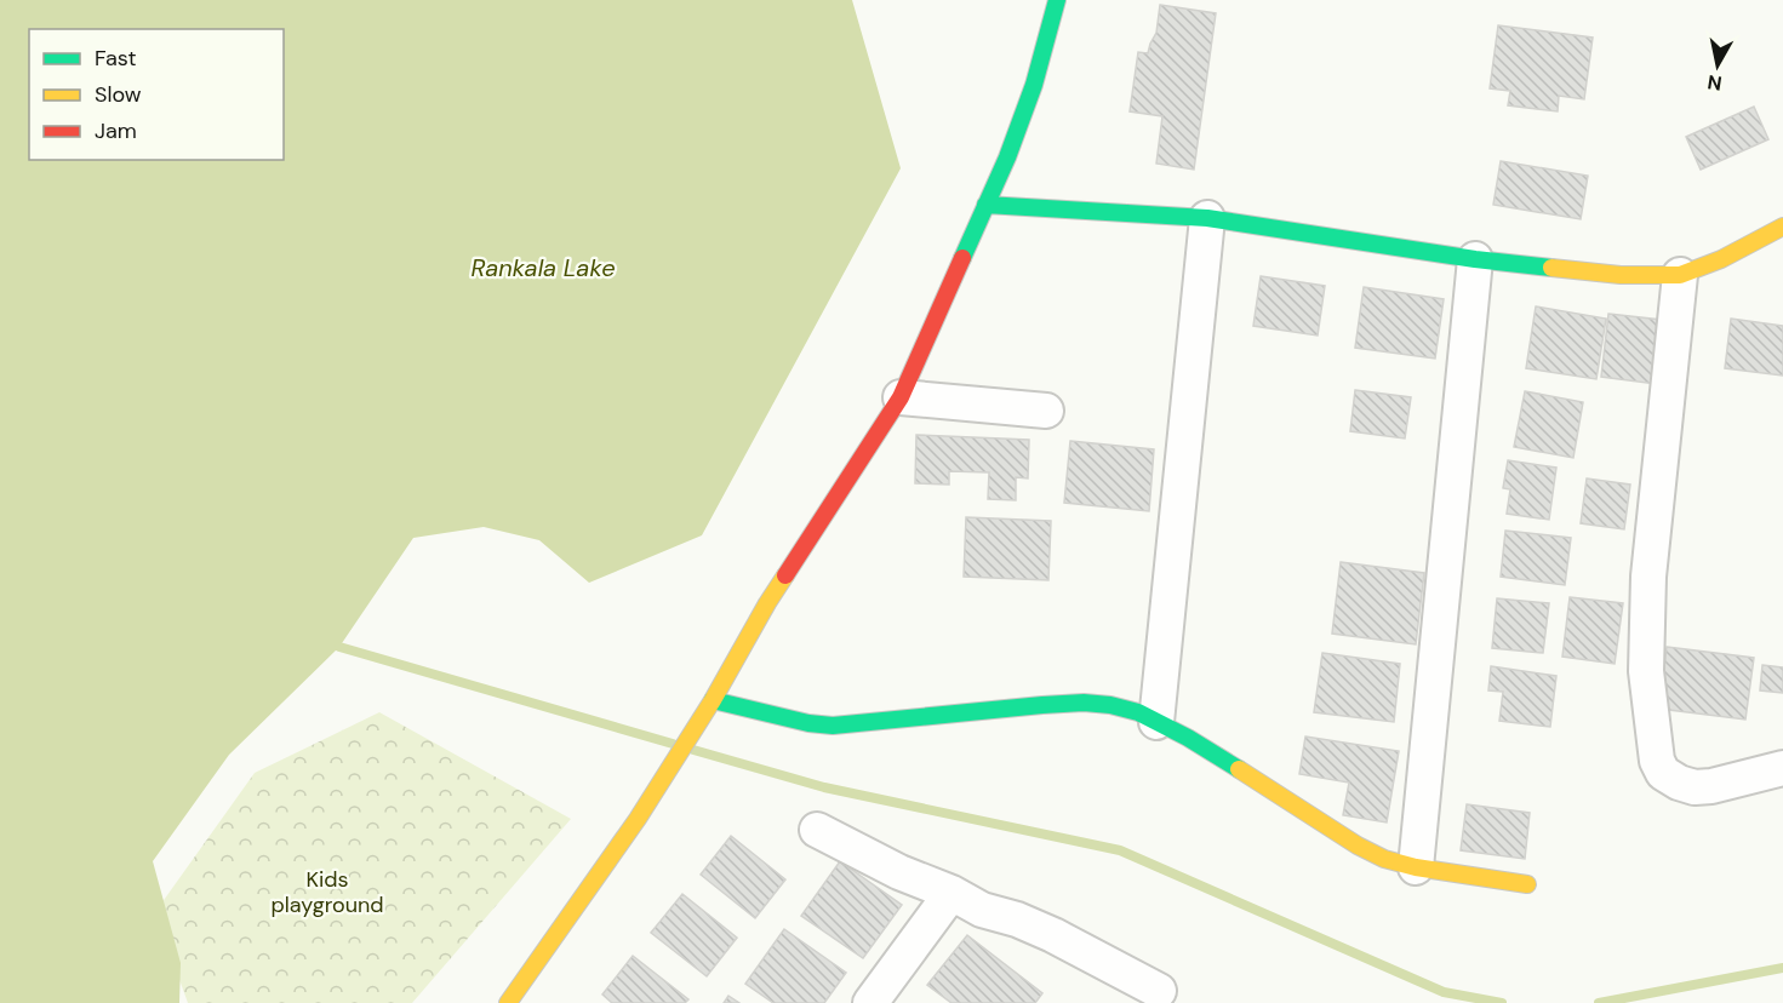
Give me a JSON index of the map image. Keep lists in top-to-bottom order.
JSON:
{
  "water": ["Rankala Lake"],
  "parks": ["Kids playground"],
  "legend": ["Fast", "Slow", "Jam"],
  "north": "bottom"
}
